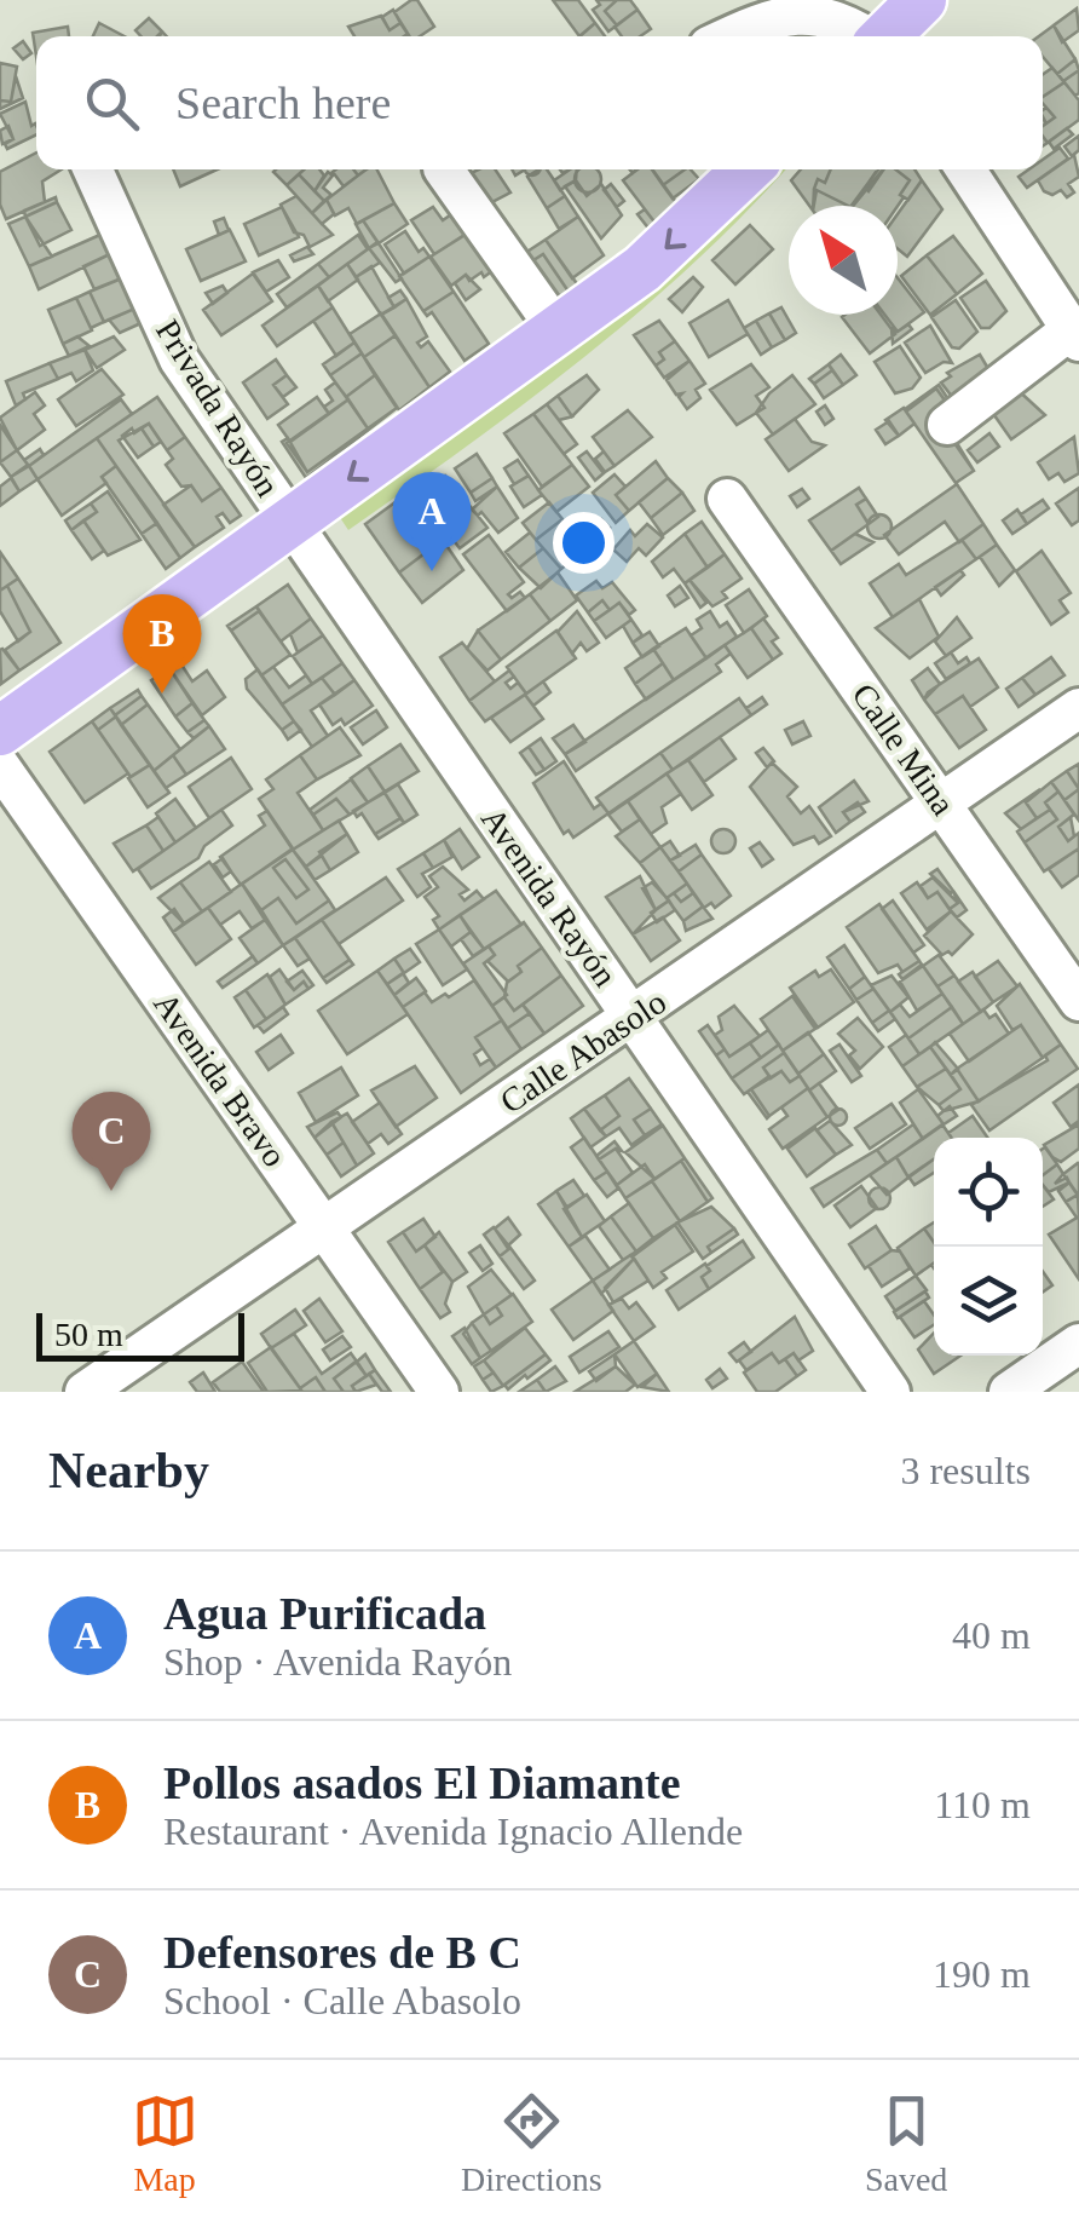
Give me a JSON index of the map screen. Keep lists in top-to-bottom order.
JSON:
{
  "streets": {
    "street": [
      "Privada Rayón",
      "Calle Mina",
      "Avenida Rayón",
      "Calle Abasolo",
      "Avenida Bravo"
    ]
  },
  "crossings": [
    ["Privada Rayón", "Avenida Rayón"],
    ["Calle Mina", "Calle Abasolo"],
    ["Avenida Rayón", "Calle Abasolo"],
    ["Calle Abasolo", "Avenida Bravo"]
  ],
  "scale_bar": "50 m",
  "north": "top left",
  "page": {
    "search": "Search here",
    "pins": ["A", "B", "C"],
    "scale": "50 m",
    "heading": ["Nearby", "3 results"],
    "list": [
      {
        "mark": "A",
        "name": "Agua Purificada",
        "note": "Shop · Avenida Rayón",
        "value": "40 m"
      },
      {
        "mark": "B",
        "name": "Pollos asados El Diamante",
        "note": "Restaurant · Avenida Ignacio Allende",
        "value": "110 m"
      },
      {
        "mark": "C",
        "name": "Defensores de B C",
        "note": "School · Calle Abasolo",
        "value": "190 m"
      }
    ],
    "nav": ["Map", "Directions", "Saved"]
  }
}
